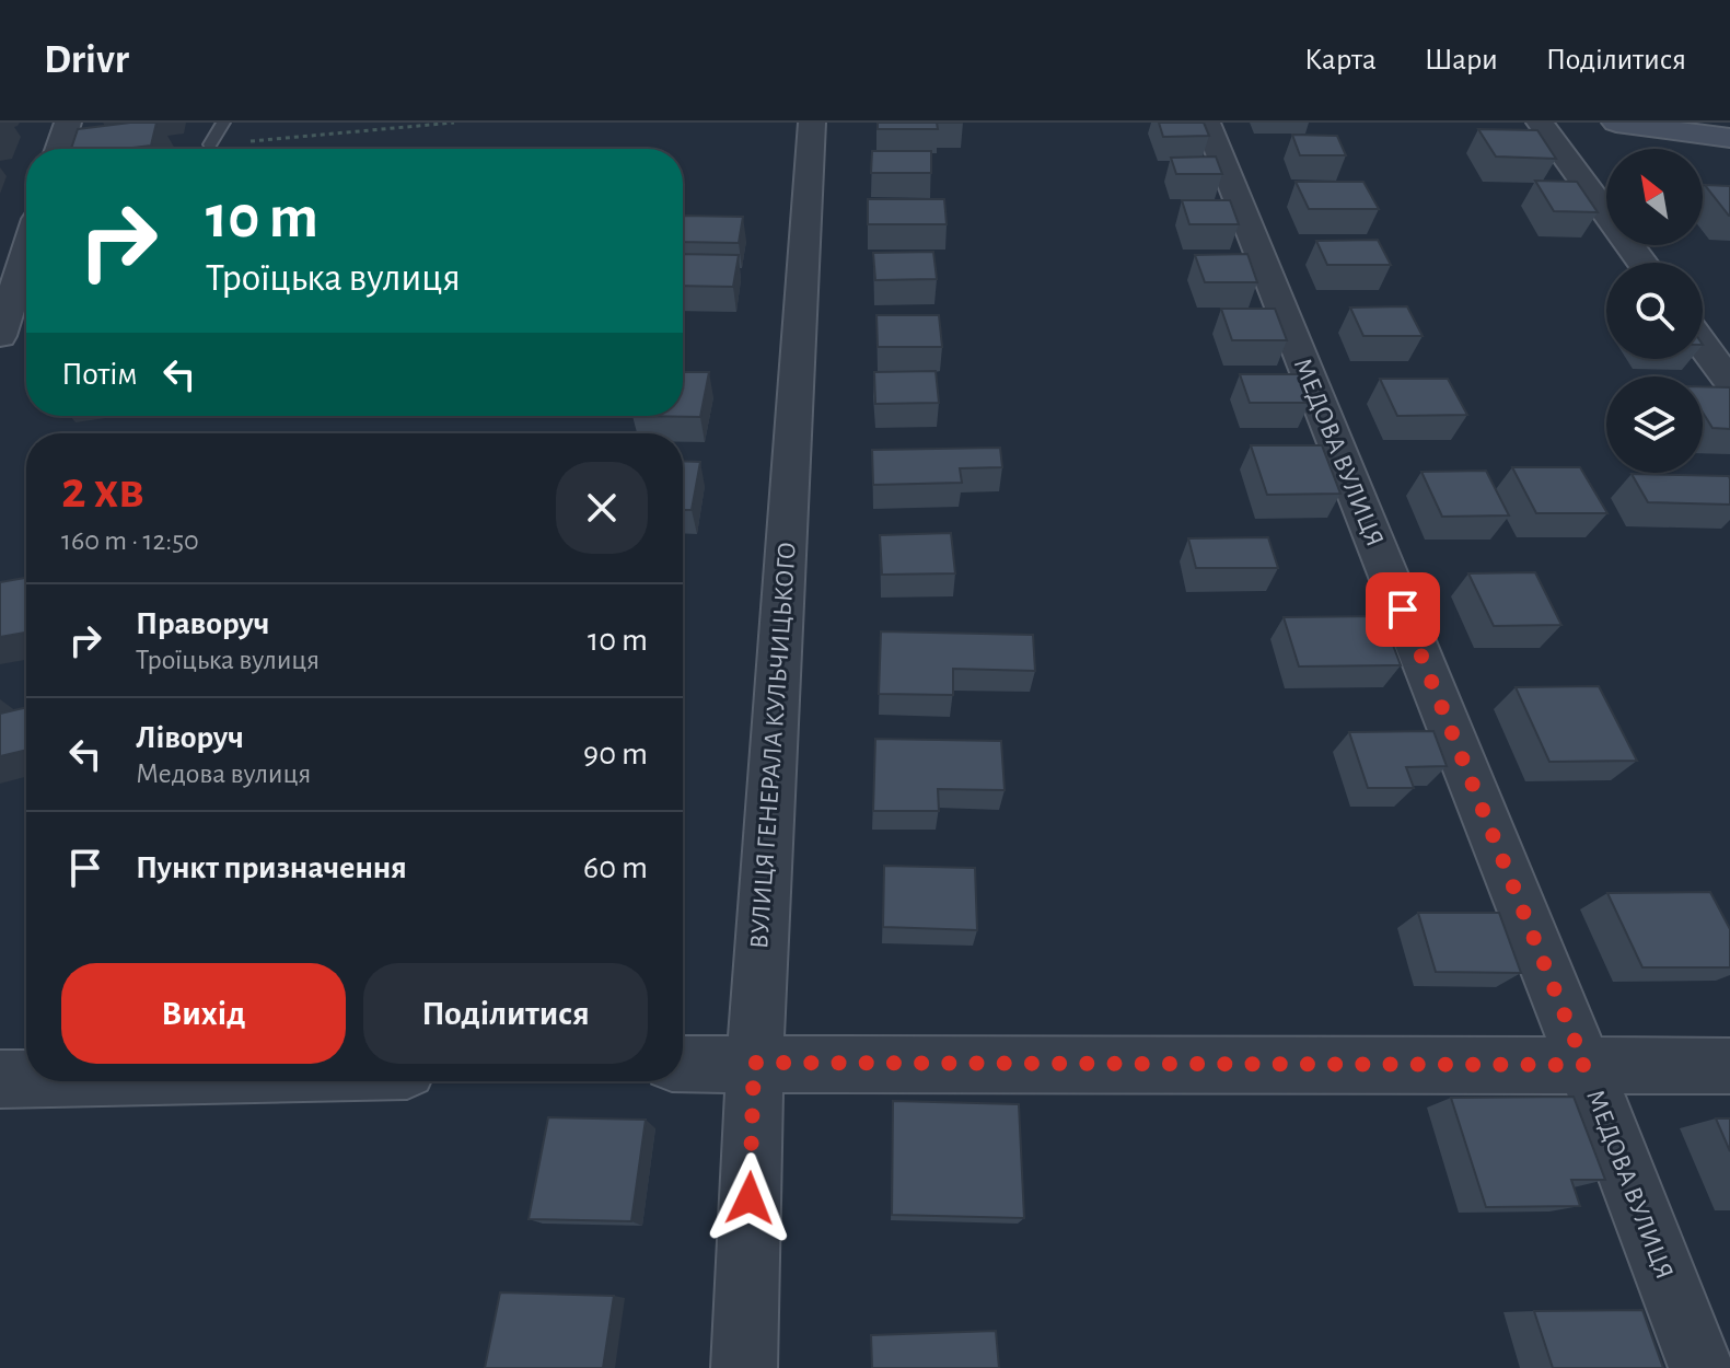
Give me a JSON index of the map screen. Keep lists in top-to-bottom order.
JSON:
{
  "streets": {
    "street": ["МЕДОВА ВУЛИЦЯ", "ВУЛИЦЯ ГЕНЕРАЛА КУЛЬЧИЦЬКОГО"]
  },
  "north": "top left",
  "page": {
    "header": "Drivr",
    "nav": ["Карта", "Шари", "Поділитися"],
    "turn": ["10 m", "Троїцька вулиця"],
    "then": "Потім",
    "heading": ["2 хв", "160 m · 12:50"],
    "list": [
      {
        "name": "Праворуч",
        "note": "Троїцька вулиця",
        "value": "10 m"
      },
      {
        "name": "Ліворуч",
        "note": "Медова вулиця",
        "value": "90 m"
      },
      {
        "name": "Пункт призначення",
        "value": "60 m"
      }
    ],
    "buttons": ["Вихід", "Поділитися"]
  }
}
